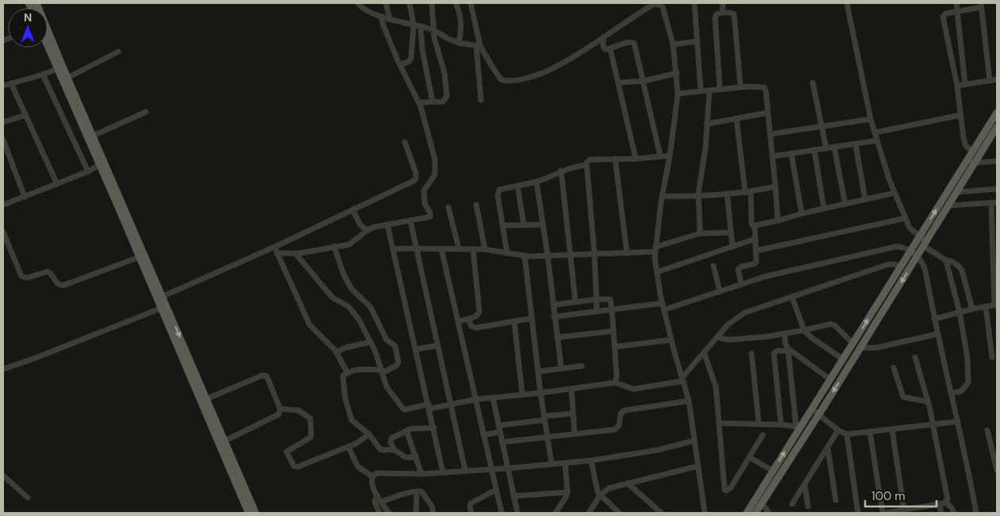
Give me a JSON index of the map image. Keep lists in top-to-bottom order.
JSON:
{
  "scale_bar": "100 m",
  "north": "top"
}
